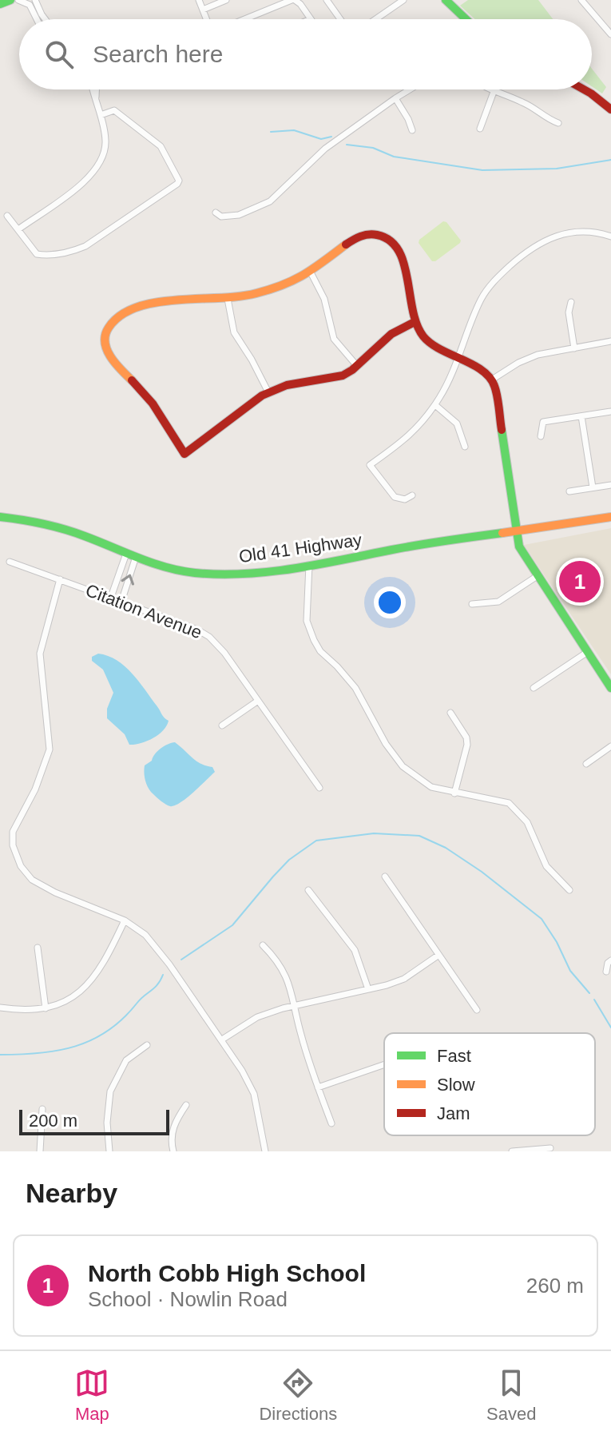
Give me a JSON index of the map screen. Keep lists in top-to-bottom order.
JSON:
{
  "streets": {
    "street": ["Old 41 Highway", "Citation Avenue"]
  },
  "legend": ["Fast", "Slow", "Jam"],
  "scale_bar": "200 m",
  "page": {
    "search": "Search here",
    "pins": "1",
    "scale": "200 m",
    "heading": "Nearby",
    "list": [
      {
        "mark": "1",
        "name": "North Cobb High School",
        "note": "School · Nowlin Road",
        "value": "260 m"
      }
    ],
    "nav": ["Map", "Directions", "Saved"]
  }
}
